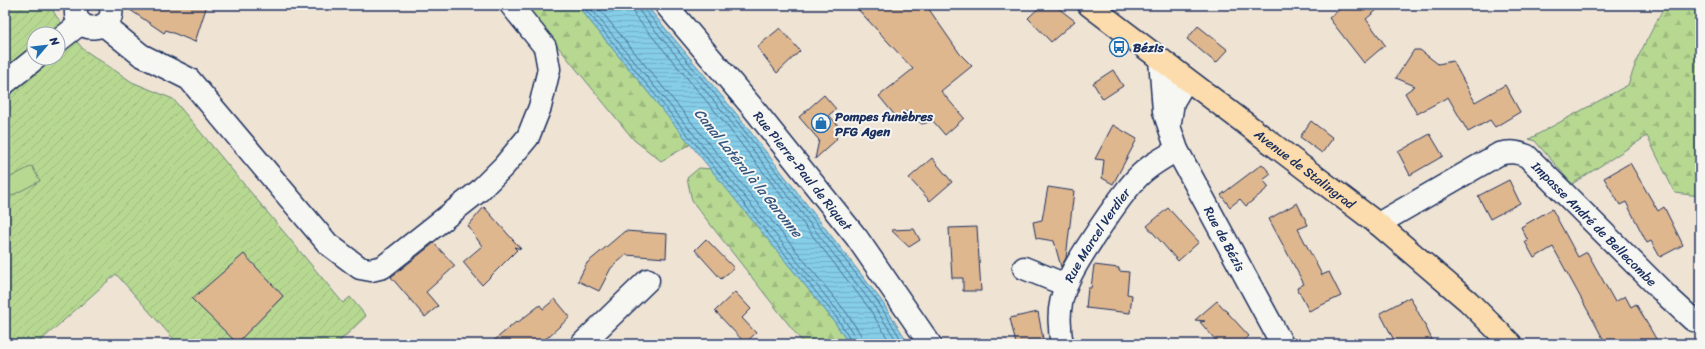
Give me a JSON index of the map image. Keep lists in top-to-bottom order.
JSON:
{
  "streets": {
    "main road": ["Avenue de Stalingrad"],
    "street": [
      "Rue Pierre-Paul de Riquet",
      "Impasse André de Bellecombe",
      "Rue Marcel Verdier",
      "Rue de Bézis"
    ]
  },
  "crossings": [
    ["Avenue de Stalingrad", "Impasse André de Bellecombe"],
    ["Avenue de Stalingrad", "Rue de Bézis"],
    ["Rue Marcel Verdier", "Rue de Bézis"]
  ],
  "water": ["Canal Latéral à la Garonne"],
  "places": {
    "bus stop": ["Bézis"],
    "shop": ["Pompes funèbres PFG Agen"]
  },
  "north": "top right"
}
